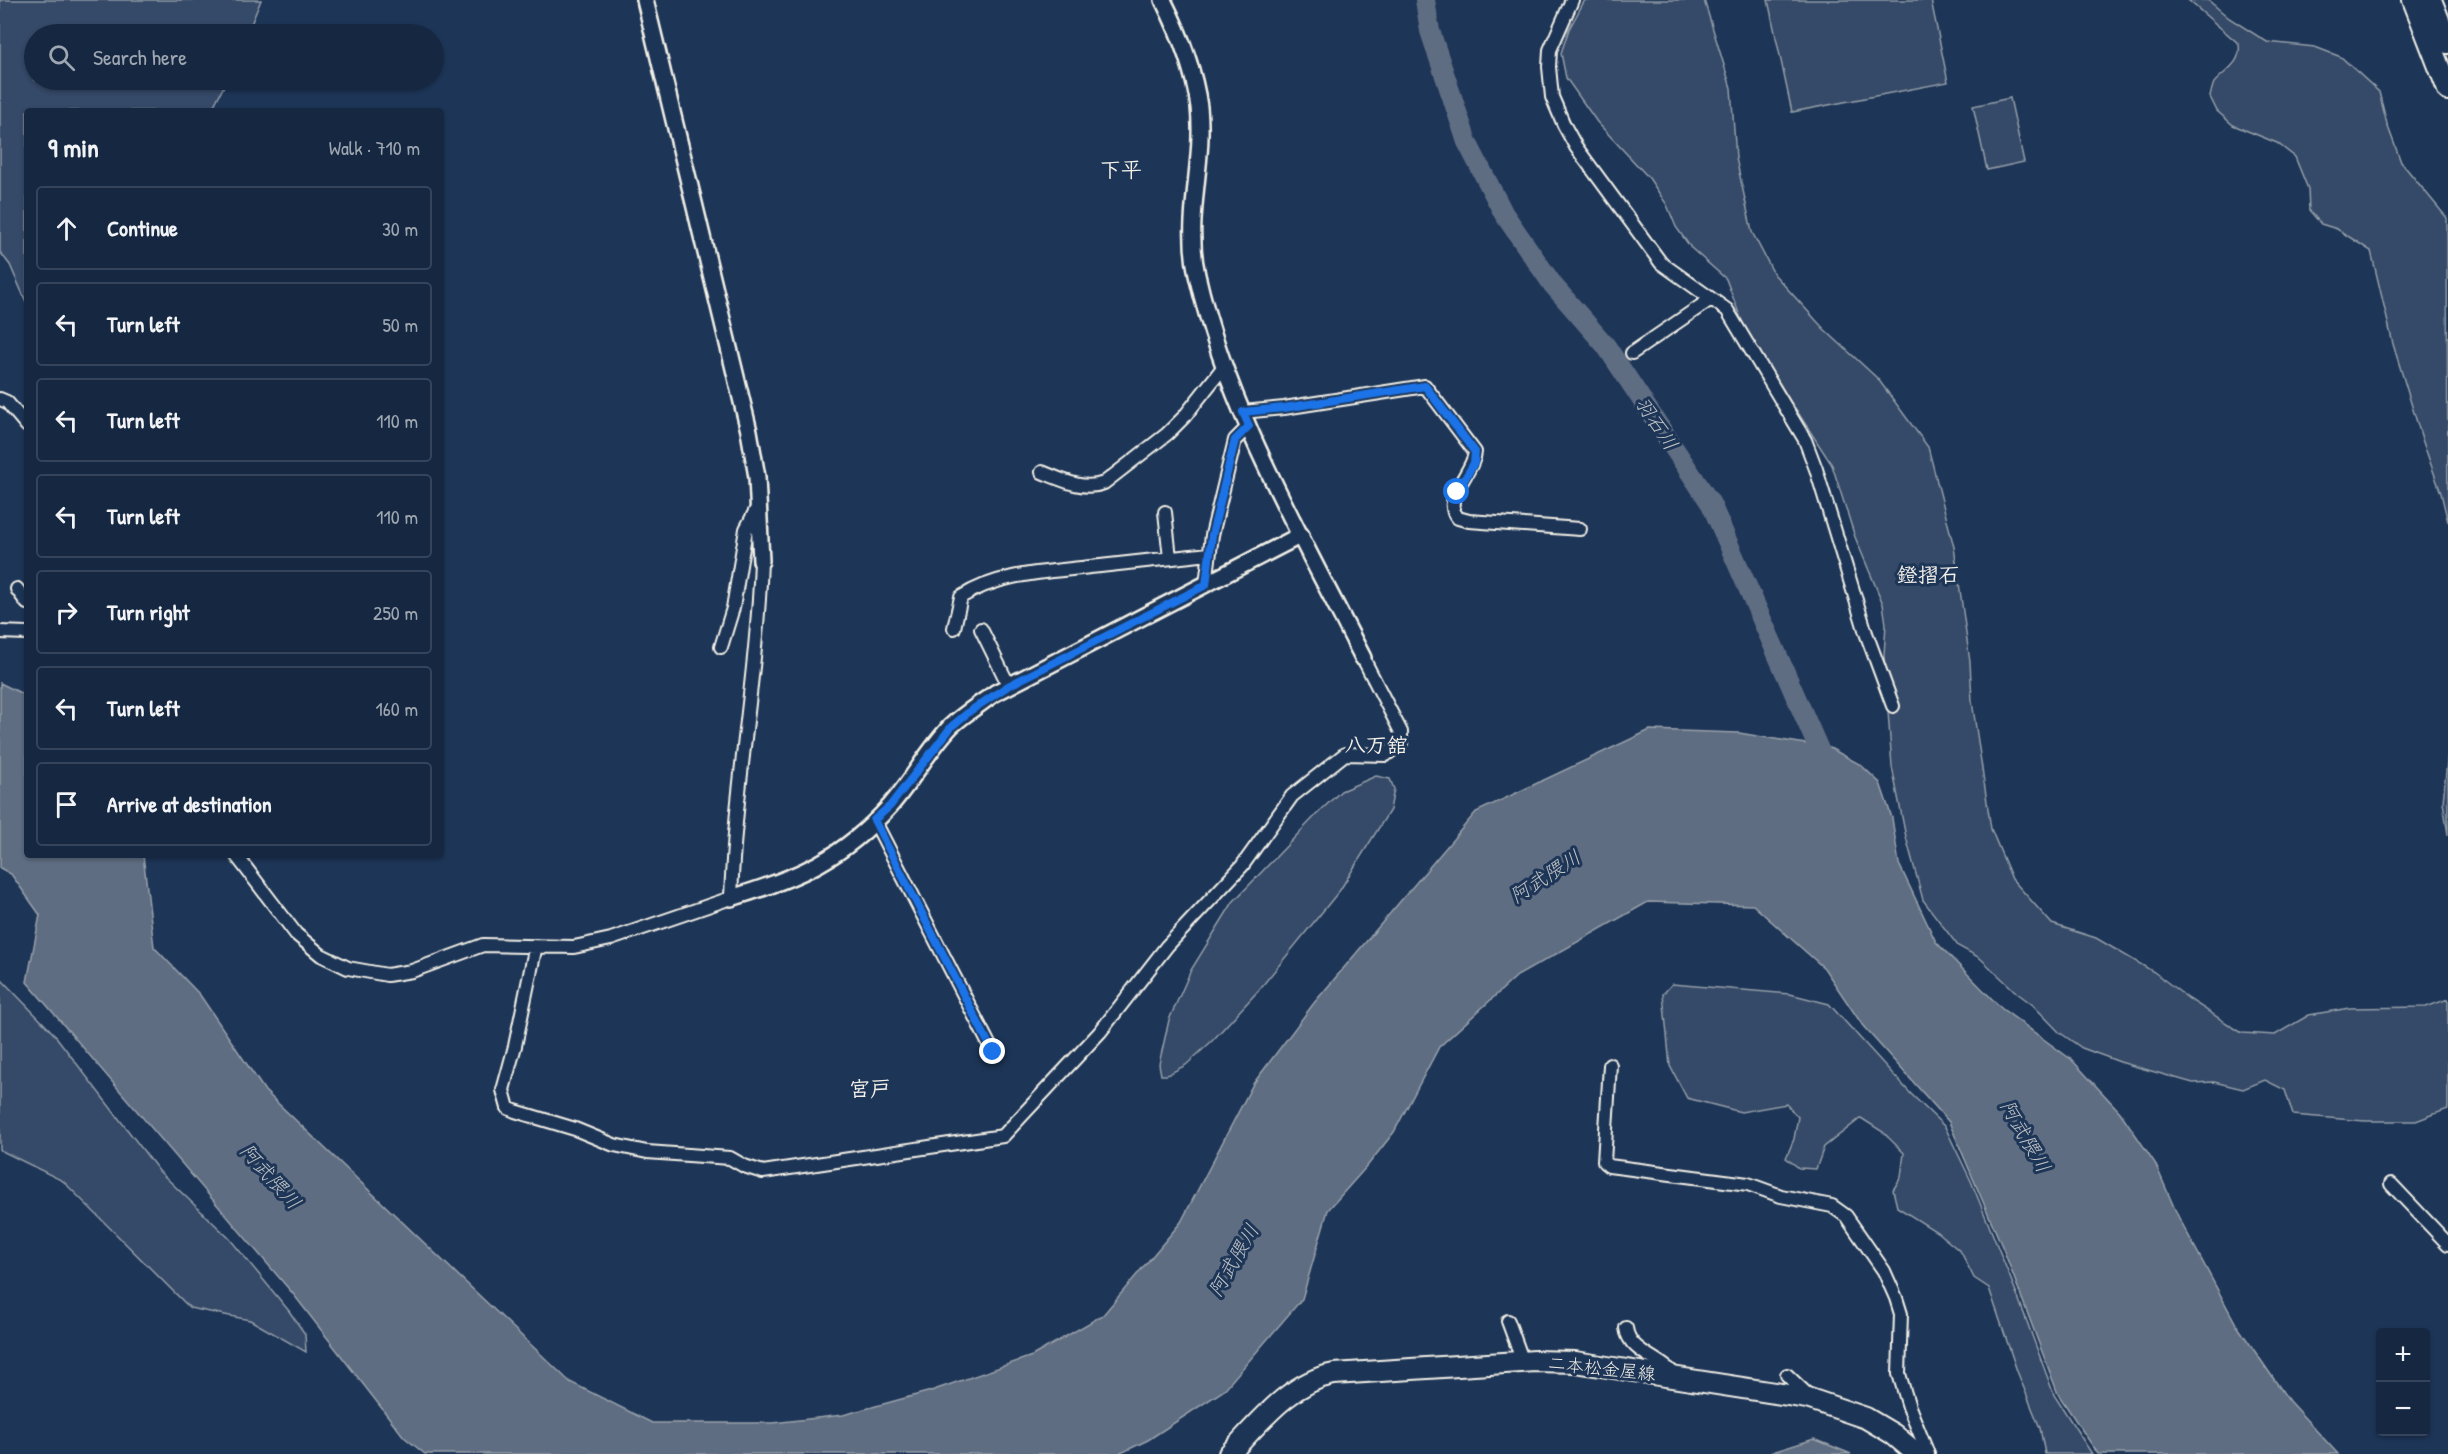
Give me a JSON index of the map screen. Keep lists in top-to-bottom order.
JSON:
{
  "streets": {
    "main road": ["二本松金屋線"]
  },
  "districts": [
    "下平",
    "鐙摺石",
    "八万舘",
    "宮戸"
  ],
  "water": ["羽石川", "阿武隈川"],
  "page": {
    "search": "Search here",
    "heading": ["9 min", "Walk · 710 m"],
    "list": [
      ["Continue", "30 m"],
      ["Turn left", "50 m"],
      ["Turn left", "110 m"],
      ["Turn left", "110 m"],
      ["Turn right", "250 m"],
      ["Turn left", "160 m"],
      "Arrive at destination"
    ],
    "map_buttons": ["+", "−"]
  }
}
